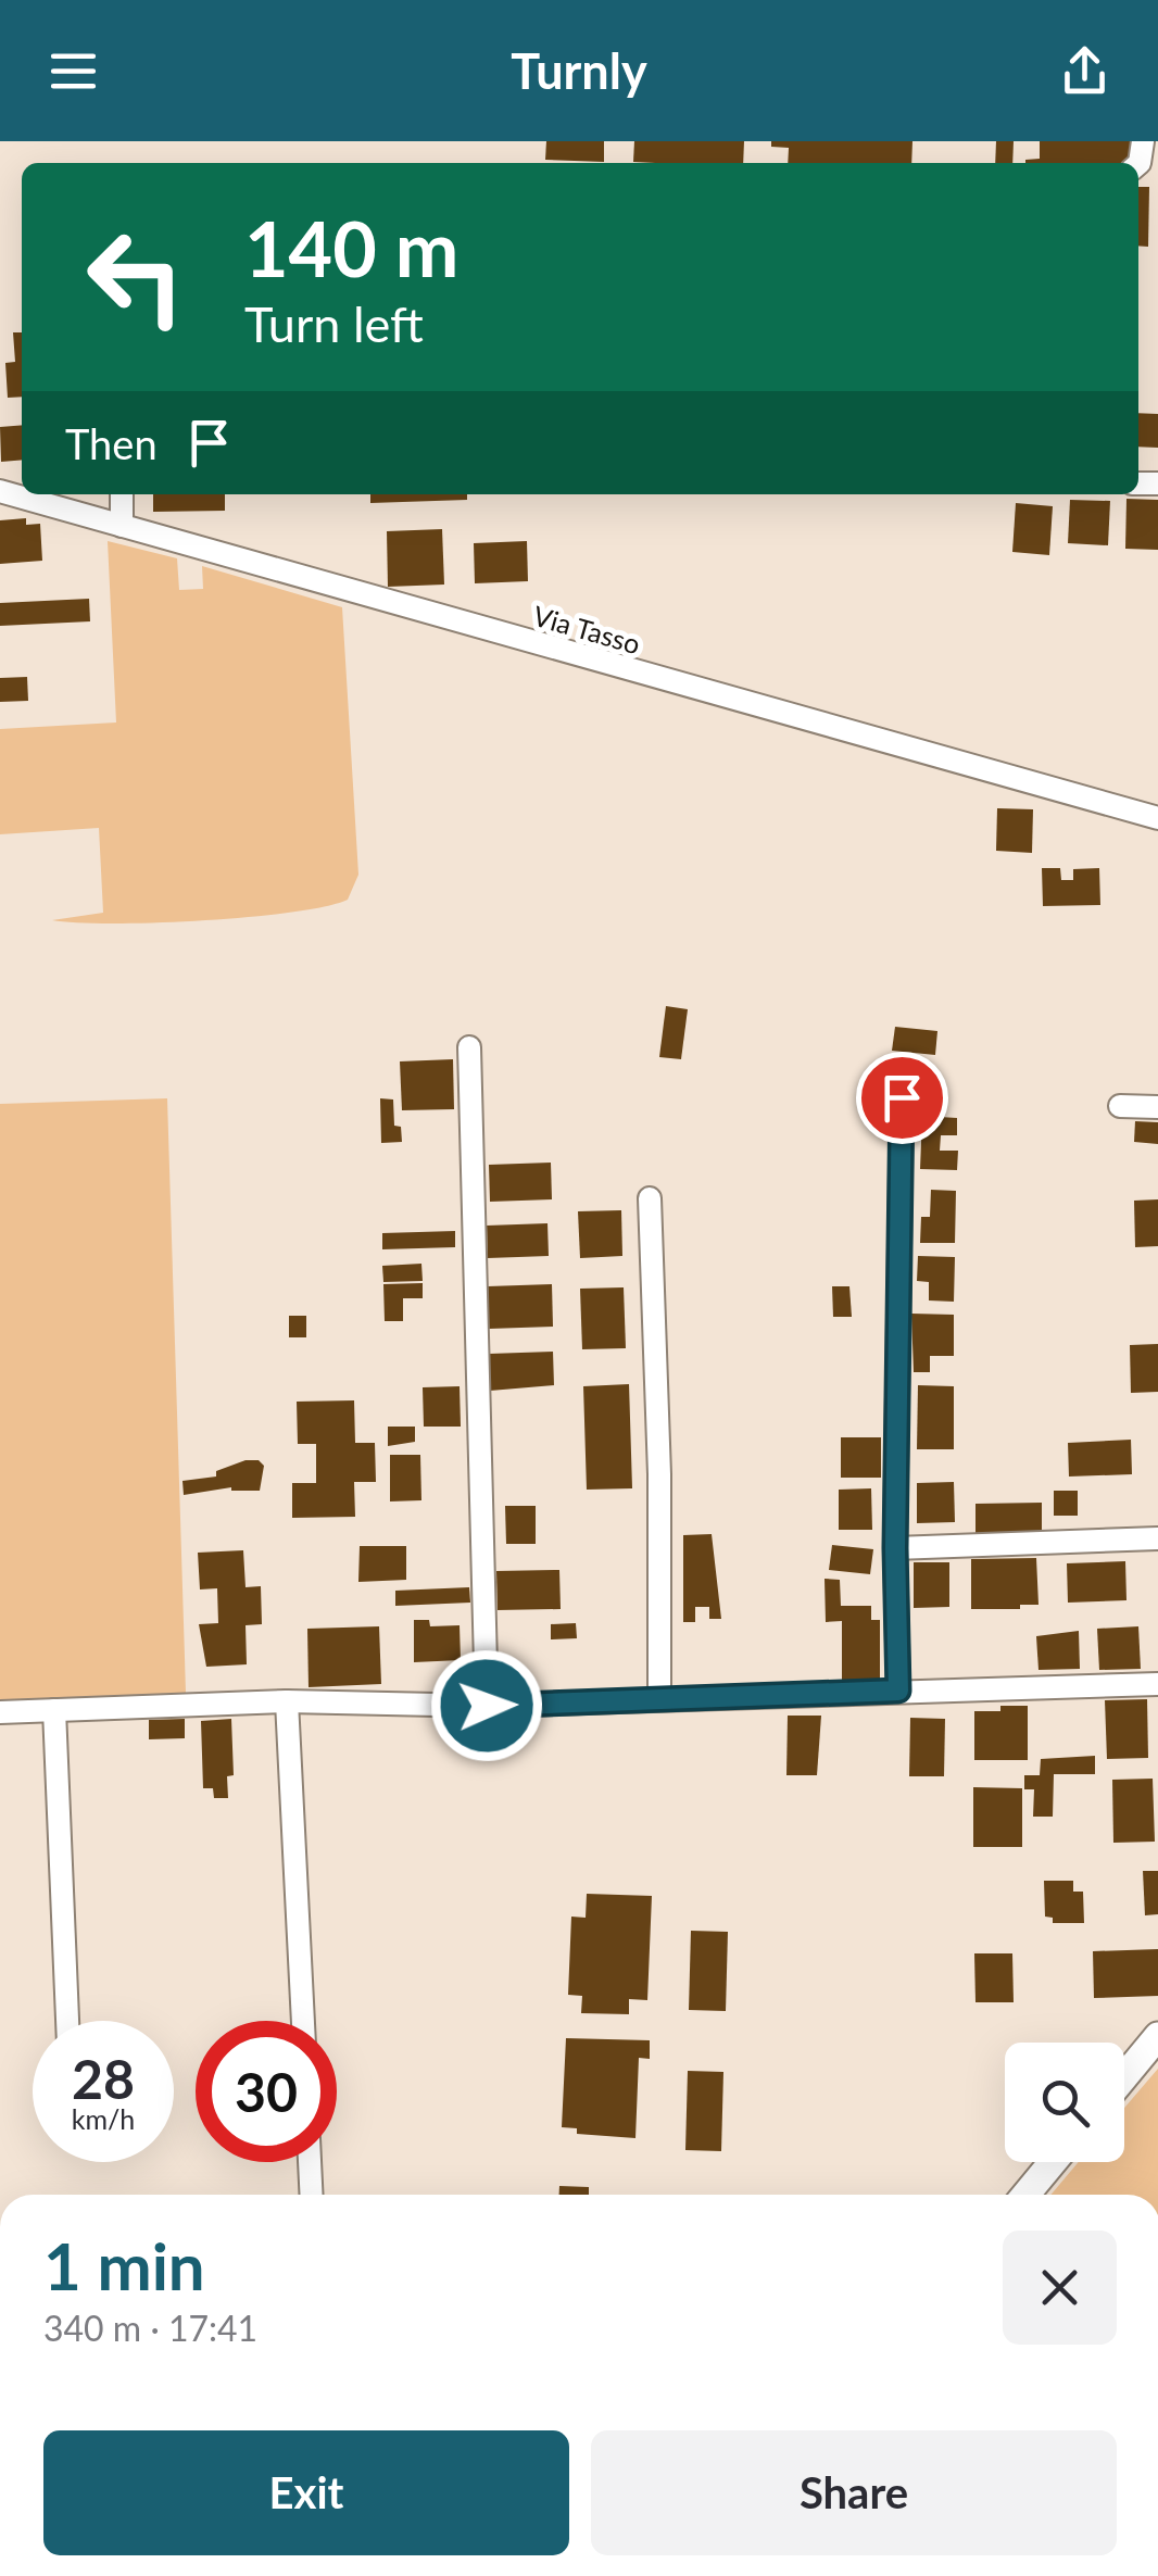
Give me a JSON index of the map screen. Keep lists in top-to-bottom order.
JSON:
{
  "streets": {
    "street": ["Via Tasso"]
  },
  "page": {
    "header": "Turnly",
    "turn": ["140 m", "Turn left"],
    "then": "Then",
    "speed": "28 km/h",
    "limit": "30",
    "heading": ["1 min", "340 m · 17:41"],
    "buttons": ["Exit", "Share"]
  }
}
